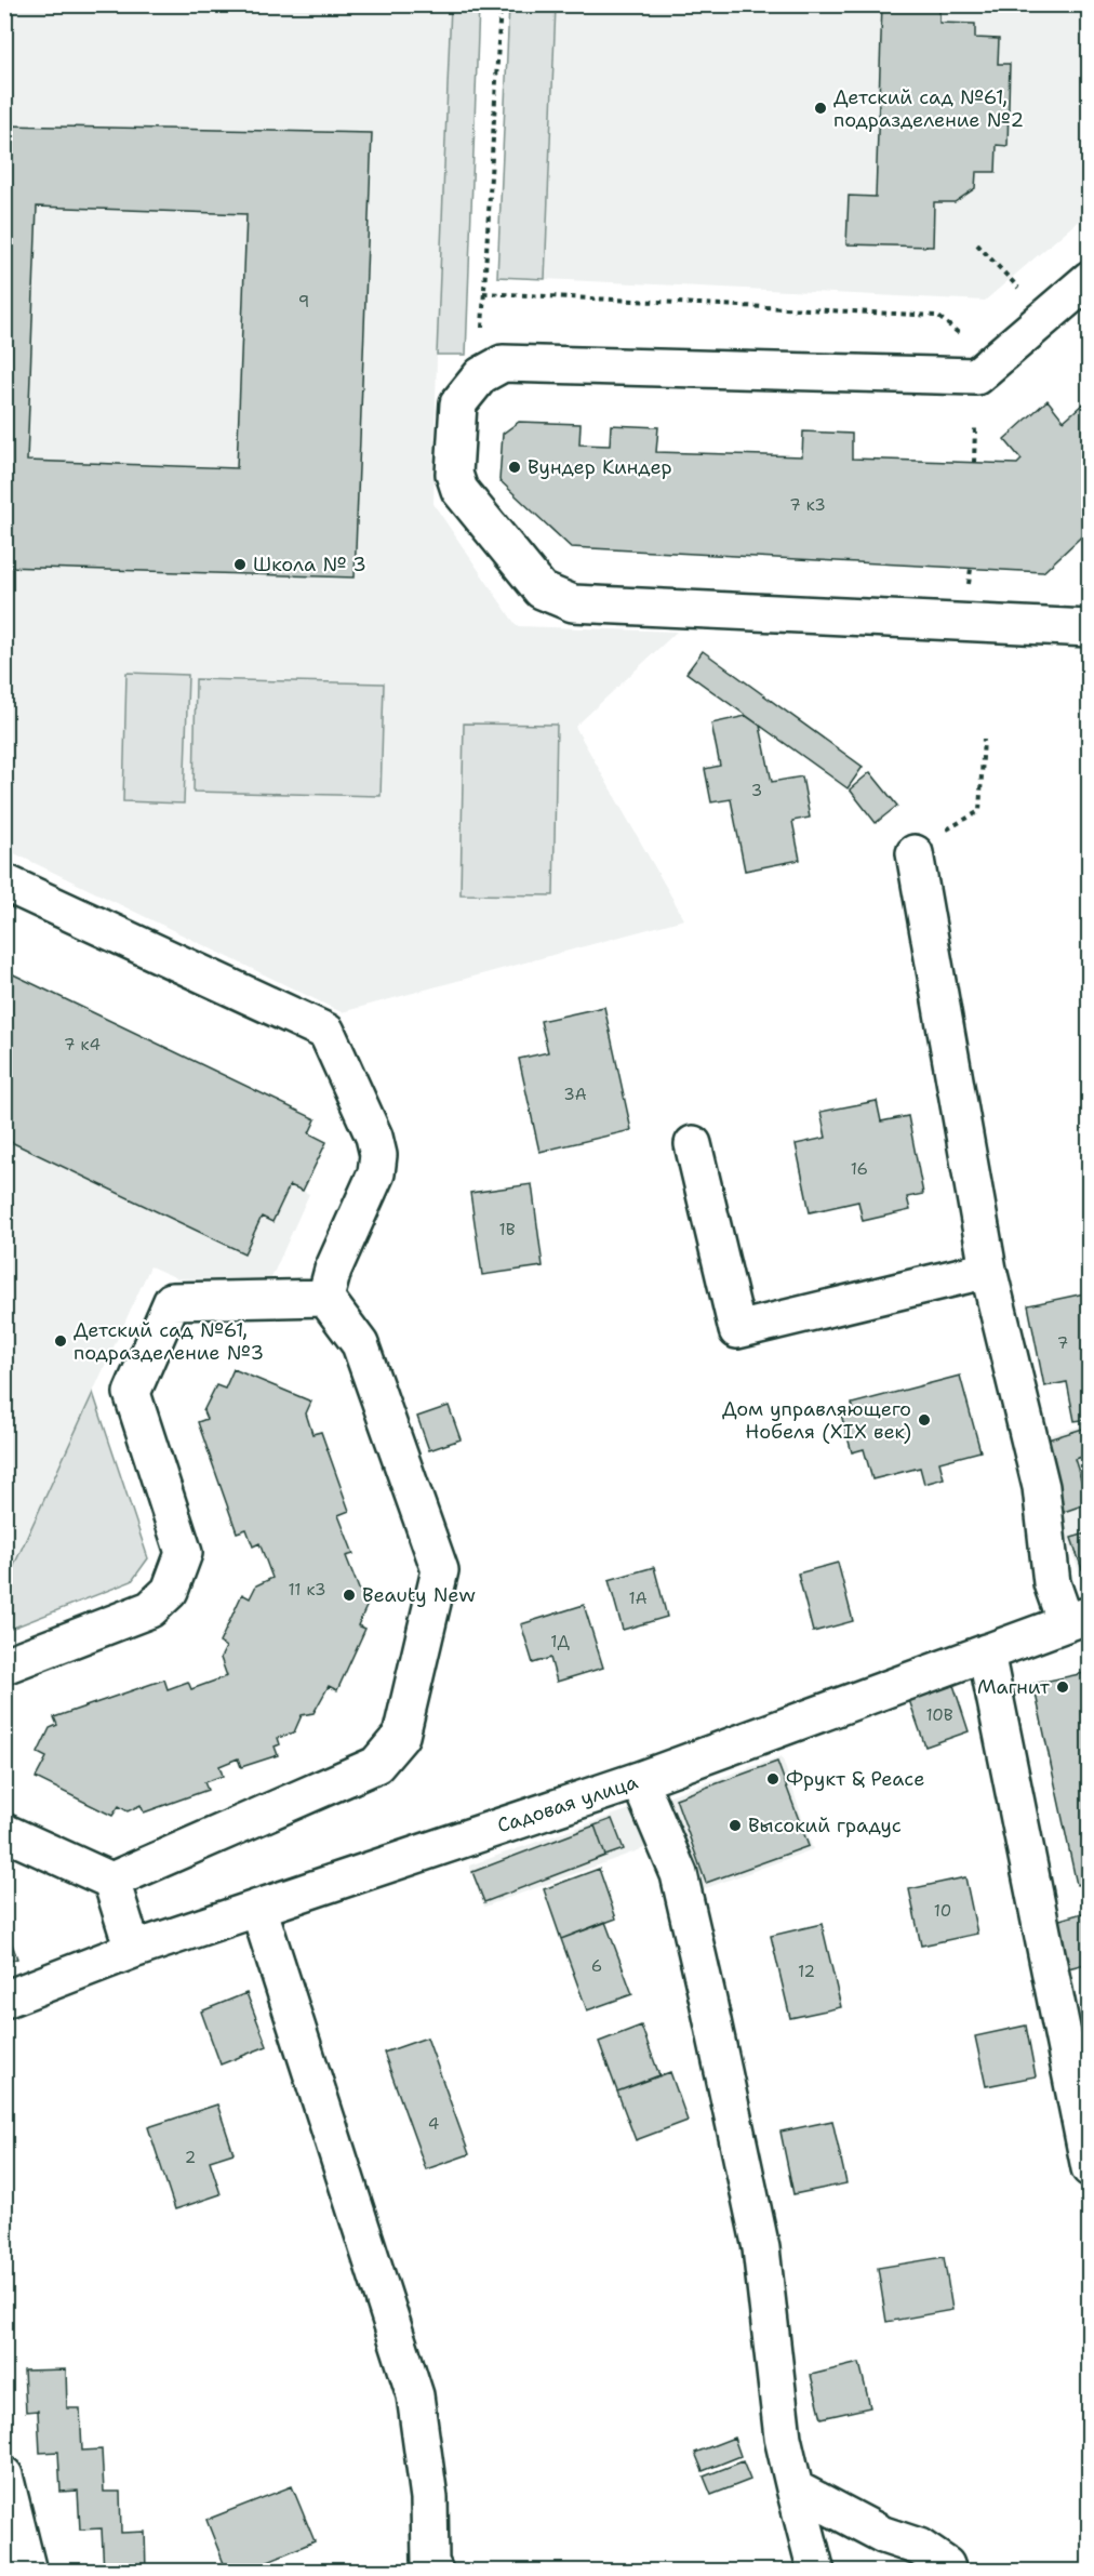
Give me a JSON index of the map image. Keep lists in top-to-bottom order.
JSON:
{
  "streets": {
    "street": ["Садовая улица"]
  },
  "places": [
    "Детский сад №61, подразделение №2",
    "Вундер Киндер",
    "Школа № 3",
    "Детский сад №61, подразделение №3",
    "Дом управляющего Нобеля (XIX век)",
    "Beauty New",
    "Магнит",
    "Фрукт & Peace",
    "Высокий градус"
  ],
  "house_numbers": [
    "9",
    "7 к3",
    "3",
    "7 к4",
    "3А",
    "16",
    "1В",
    "7",
    "11 к3",
    "1А",
    "1Д",
    "10В",
    "10",
    "6",
    "12",
    "4",
    "2"
  ]
}
